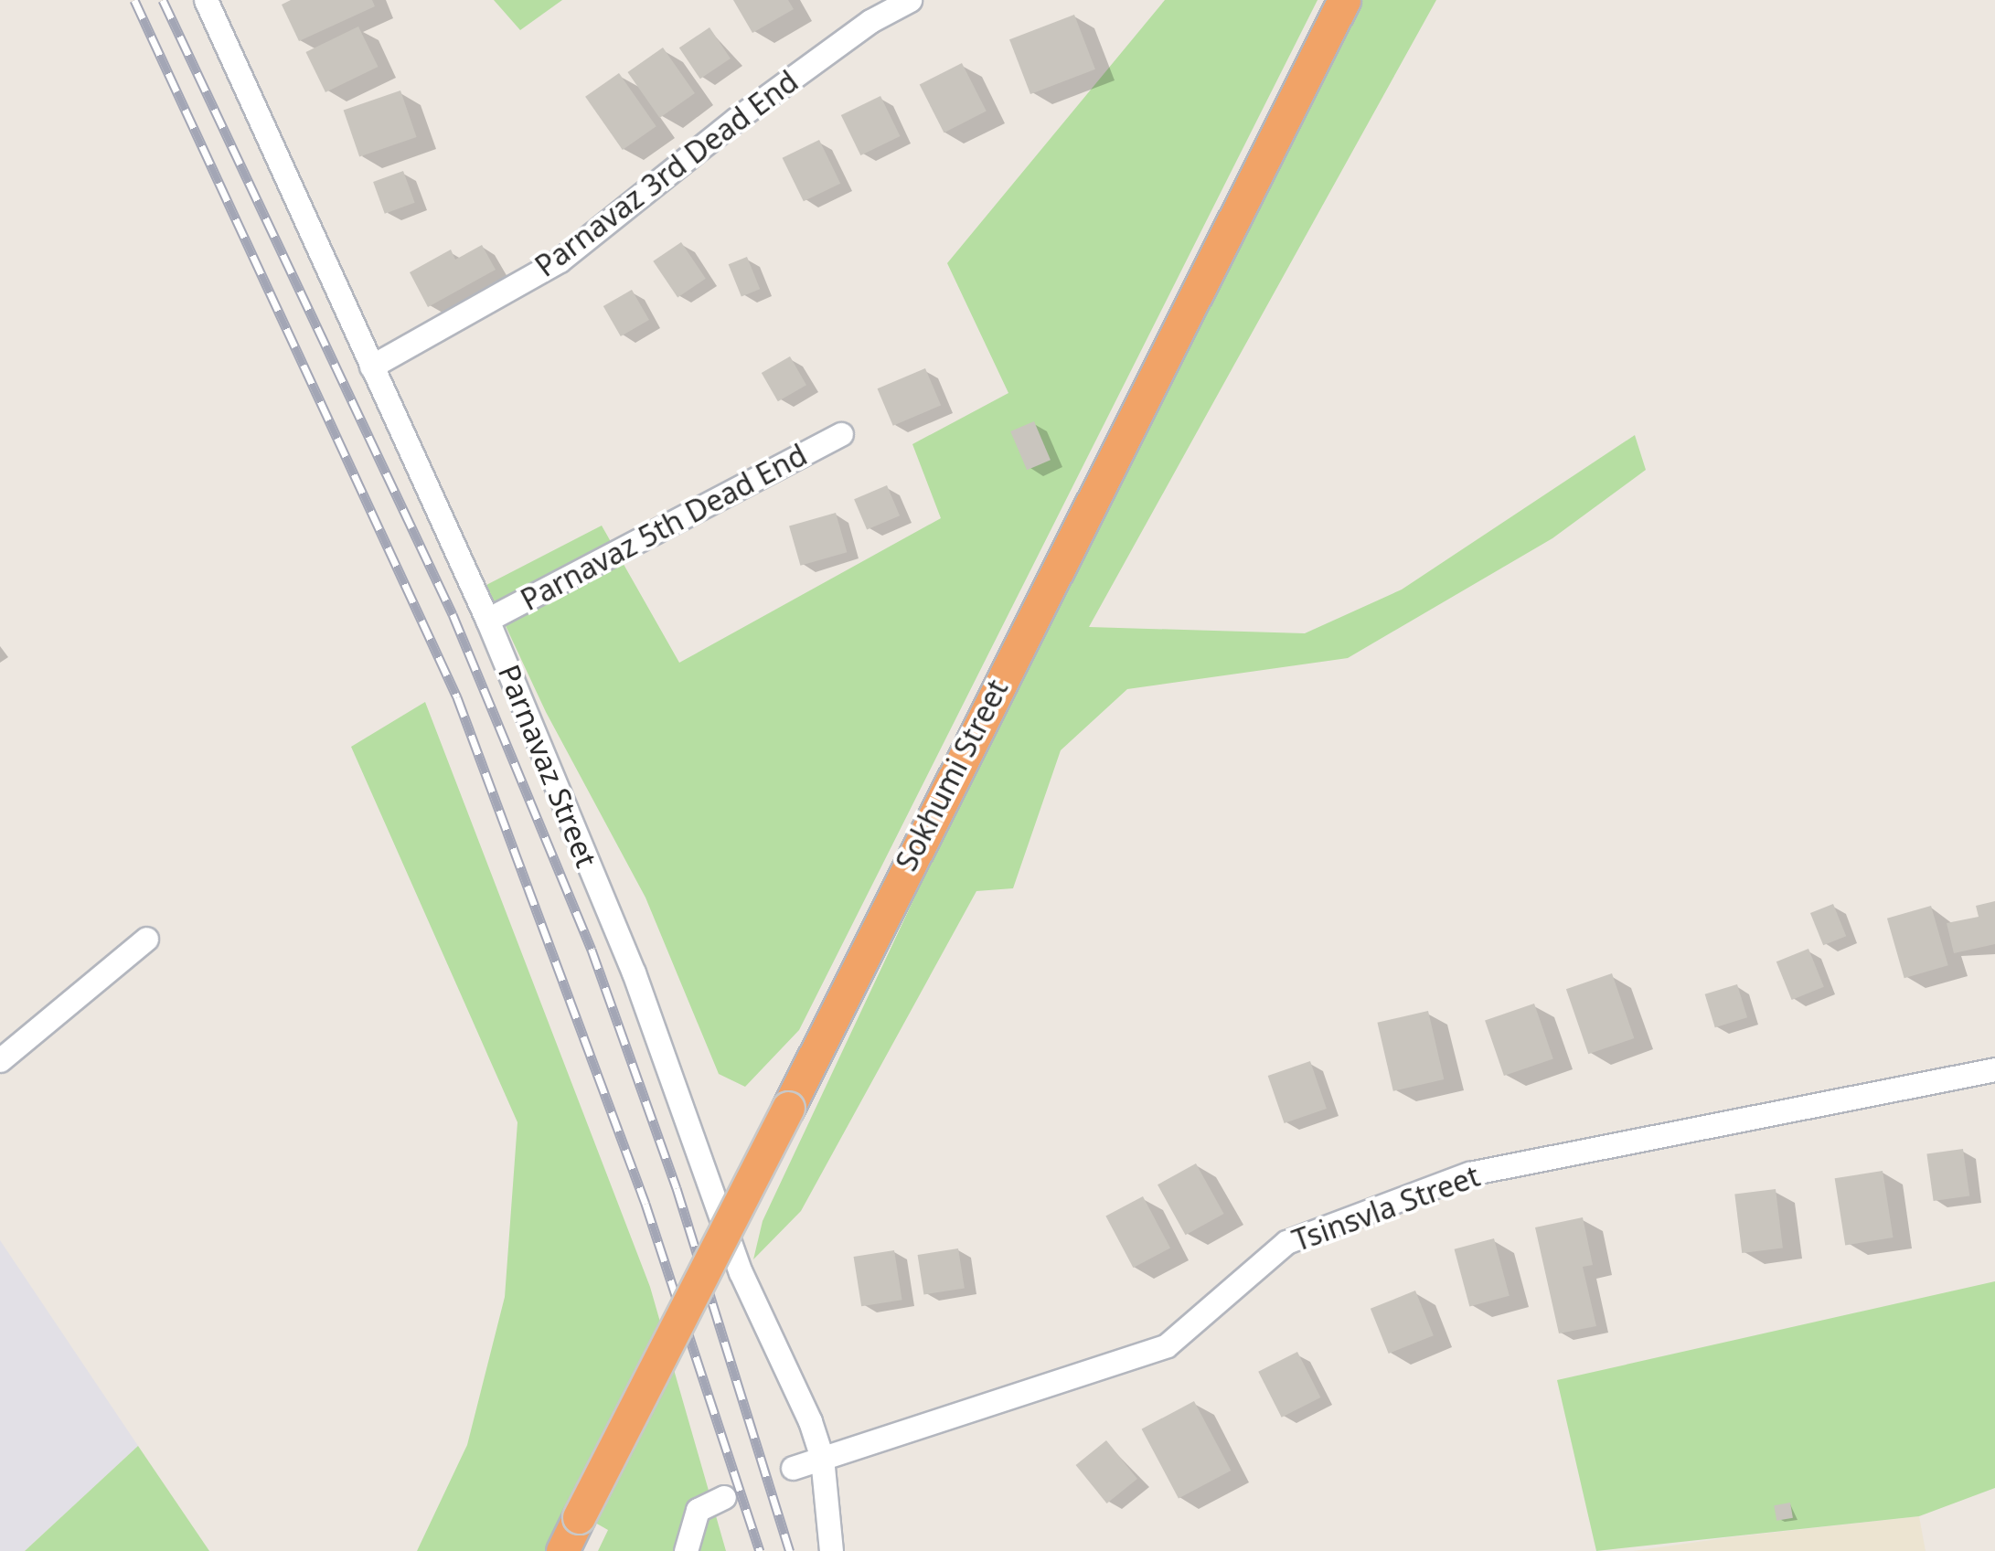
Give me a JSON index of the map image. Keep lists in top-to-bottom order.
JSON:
{
  "streets": {
    "highway": ["Sokhumi Street"],
    "street": [
      "Parnavaz 3rd Dead End",
      "Parnavaz 5th Dead End",
      "Parnavaz Street",
      "Tsinsvla Street"
    ]
  },
  "crossings": [
    ["Parnavaz 3rd Dead End", "Parnavaz Street"],
    ["Parnavaz 5th Dead End", "Parnavaz Street"],
    ["Parnavaz Street", "Tsinsvla Street"]
  ]
}
